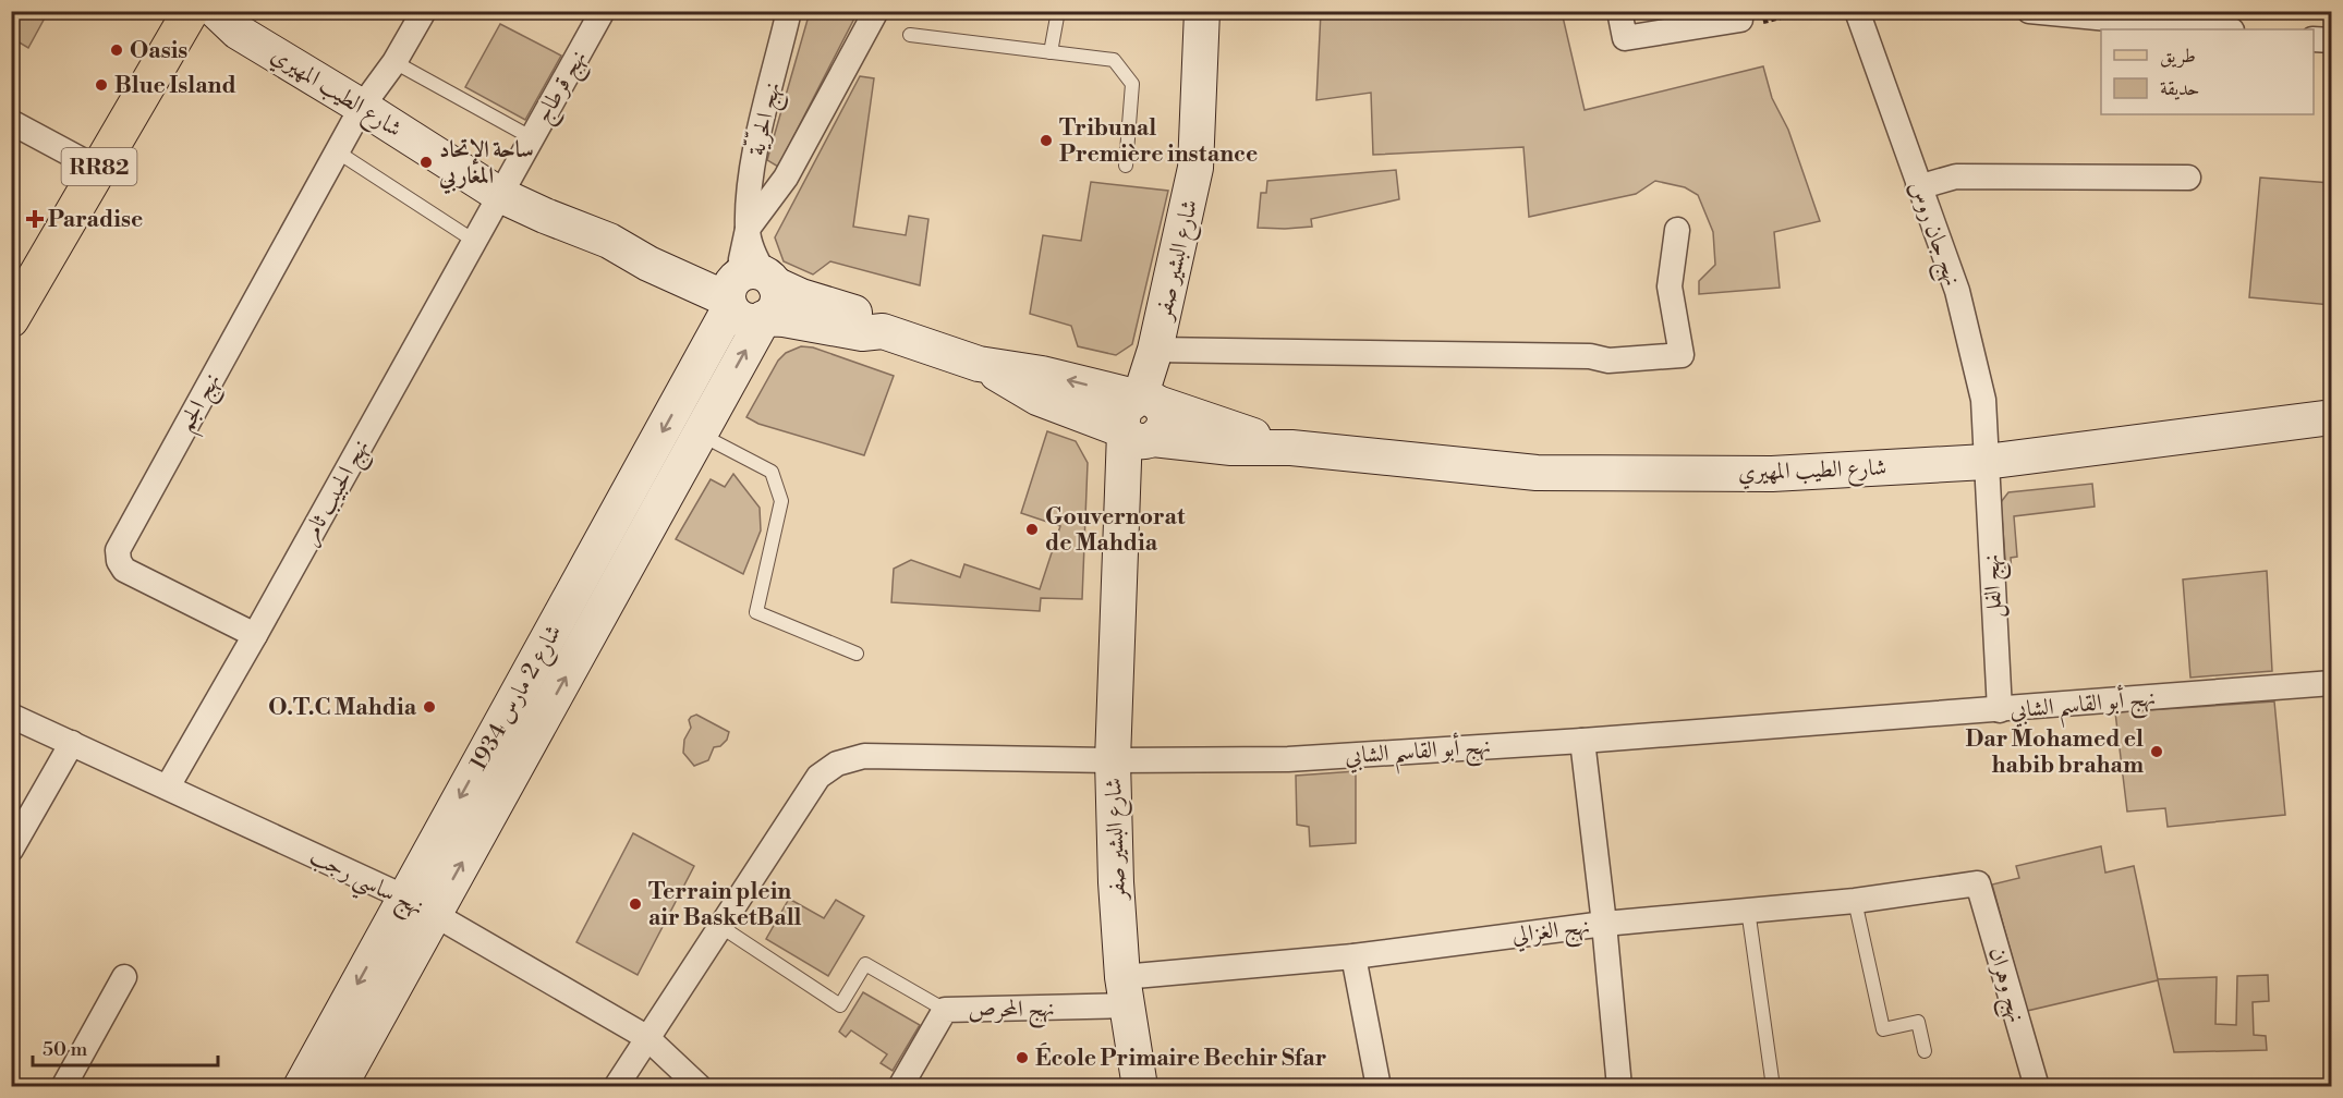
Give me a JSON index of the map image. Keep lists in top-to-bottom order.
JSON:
{
  "streets": {
    "main road": ["RR82"],
    "street": [
      "نهج قرطاج",
      "شارع الطيب المهيري",
      "نهج الحرّيّة",
      "نهج جان روس",
      "شارع البشير صفر",
      "نهج الجم",
      "نهج الحبيب ثامر",
      "نهج الفل",
      "شارع 2 مارس 1934",
      "نهج أبو القاسم الشابي",
      "نهج ساسي رجب",
      "نهج الغزالي",
      "نهج وهران",
      "نهج المحرص"
    ]
  },
  "crossings": [
    ["نهج قرطاج", "شارع الطيب المهيري"],
    ["نهج قرطاج", "نهج الحبيب ثامر"],
    ["شارع الطيب المهيري", "RR82"],
    ["شارع الطيب المهيري", "نهج جان روس"],
    ["شارع الطيب المهيري", "شارع البشير صفر"],
    ["شارع الطيب المهيري", "نهج الجم"],
    ["شارع الطيب المهيري", "نهج الحبيب ثامر"],
    ["شارع الطيب المهيري", "نهج الفل"],
    ["شارع الطيب المهيري", "شارع 2 مارس 1934"],
    ["نهج جان روس", "نهج الفل"],
    ["شارع البشير صفر", "نهج أبو القاسم الشابي"],
    ["شارع البشير صفر", "نهج الغزالي"],
    ["شارع البشير صفر", "نهج المحرص"],
    ["نهج الجم", "نهج الحبيب ثامر"],
    ["نهج الحبيب ثامر", "نهج ساسي رجب"],
    ["نهج الفل", "نهج أبو القاسم الشابي"],
    ["شارع 2 مارس 1934", "نهج ساسي رجب"],
    ["نهج أبو القاسم الشابي", "نهج ساسي رجب"],
    ["نهج الغزالي", "نهج وهران"],
    ["نهج الغزالي", "نهج المحرص"]
  ],
  "places": {
    "other": [
      "Oasis",
      "Blue Island",
      "Tribunal Première instance",
      "ساحة الإتحاد المغاربي",
      "Gouvernorat de Mahdia",
      "O.T.C Mahdia",
      "Dar Mohamed el habib braham",
      "Terrain plein air BasketBall",
      "École Primaire Bechir Sfar"
    ],
    "health": ["Paradise"]
  },
  "legend": ["طريق", "حديقة"],
  "scale_bar": "50 m"
}
